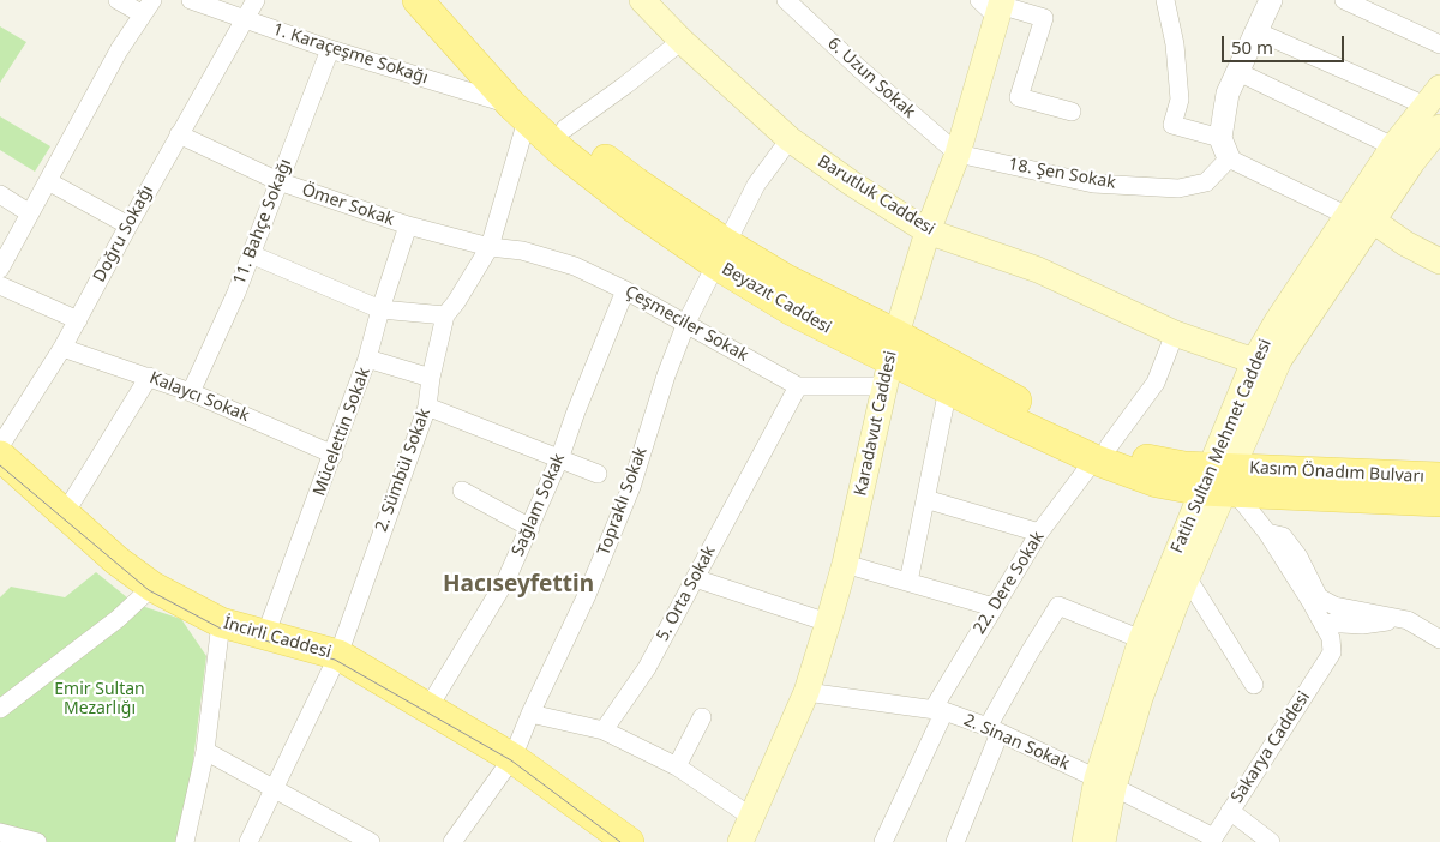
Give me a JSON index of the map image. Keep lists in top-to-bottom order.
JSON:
{
  "streets": {
    "main road": [
      "Barutluk Caddesi",
      "Beyazıt Caddesi",
      "Karadavut Caddesi",
      "Fatih Sultan Mehmet Caddesi",
      "Kasım Önadım Bulvarı",
      "İncirli Caddesi"
    ],
    "street": [
      "1. Karaçeşme Sokağı",
      "6. Uzun Sokak",
      "18. Şen Sokak",
      "Ömer Sokak",
      "11. Bahçe Sokağı",
      "Doğru Sokağı",
      "Çeşmeciler Sokak",
      "Kalaycı Sokak",
      "Mücelettin Sokak",
      "2. Sümbül Sokak",
      "Topraklı Sokak",
      "Sağlam Sokak",
      "22. Dere Sokak",
      "5. Orta Sokak",
      "2. Sinan Sokak",
      "Sakarya Caddesi"
    ]
  },
  "crossings": [
    ["1. Karaçeşme Sokağı", "11. Bahçe Sokağı"],
    ["1. Karaçeşme Sokağı", "Doğru Sokağı"],
    ["1. Karaçeşme Sokağı", "Beyazıt Caddesi"],
    ["1. Karaçeşme Sokağı", "2. Sümbül Sokak"],
    ["6. Uzun Sokak", "18. Şen Sokak"],
    ["6. Uzun Sokak", "Karadavut Caddesi"],
    ["18. Şen Sokak", "Karadavut Caddesi"],
    ["Barutluk Caddesi", "Karadavut Caddesi"],
    ["Barutluk Caddesi", "Fatih Sultan Mehmet Caddesi"],
    ["Barutluk Caddesi", "Topraklı Sokak"],
    ["Barutluk Caddesi", "22. Dere Sokak"],
    ["Ömer Sokak", "11. Bahçe Sokağı"],
    ["Ömer Sokak", "Doğru Sokağı"],
    ["Ömer Sokak", "Çeşmeciler Sokak"],
    ["Ömer Sokak", "Mücelettin Sokak"],
    ["Ömer Sokak", "2. Sümbül Sokak"],
    ["11. Bahçe Sokağı", "Kalaycı Sokak"],
    ["Doğru Sokağı", "Kalaycı Sokak"],
    ["Beyazıt Caddesi", "Çeşmeciler Sokak"],
    ["Beyazıt Caddesi", "Karadavut Caddesi"],
    ["Beyazıt Caddesi", "Fatih Sultan Mehmet Caddesi"],
    ["Beyazıt Caddesi", "2. Sümbül Sokak"],
    ["Beyazıt Caddesi", "Kasım Önadım Bulvarı"],
    ["Beyazıt Caddesi", "Topraklı Sokak"],
    ["Beyazıt Caddesi", "22. Dere Sokak"],
    ["Çeşmeciler Sokak", "Karadavut Caddesi"],
    ["Çeşmeciler Sokak", "2. Sümbül Sokak"],
    ["Çeşmeciler Sokak", "Topraklı Sokak"],
    ["Çeşmeciler Sokak", "Sağlam Sokak"],
    ["Çeşmeciler Sokak", "5. Orta Sokak"],
    ["Kalaycı Sokak", "Mücelettin Sokak"],
    ["Karadavut Caddesi", "2. Sinan Sokak"],
    ["Mücelettin Sokak", "İncirli Caddesi"],
    ["Fatih Sultan Mehmet Caddesi", "Kasım Önadım Bulvarı"],
    ["Fatih Sultan Mehmet Caddesi", "2. Sinan Sokak"],
    ["2. Sümbül Sokak", "İncirli Caddesi"],
    ["Topraklı Sokak", "İncirli Caddesi"],
    ["Sağlam Sokak", "İncirli Caddesi"],
    ["22. Dere Sokak", "2. Sinan Sokak"],
    ["2. Sinan Sokak", "Sakarya Caddesi"]
  ],
  "districts": ["Hacıseyfettin"],
  "parks": ["Emir Sultan Mezarlığı"],
  "scale_bar": "50 m"
}
